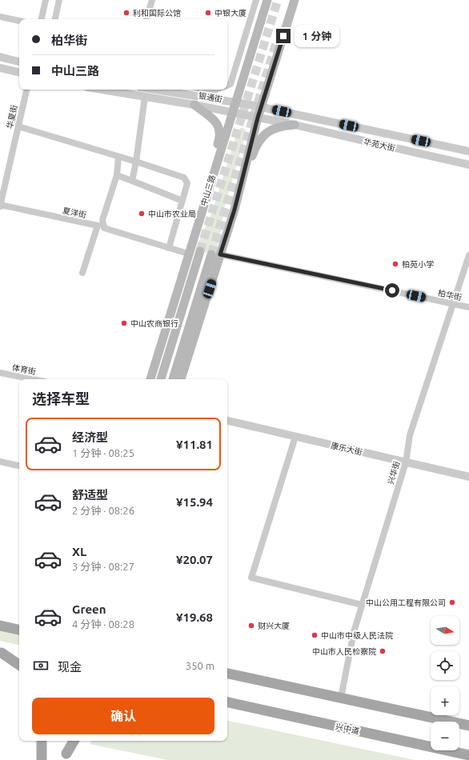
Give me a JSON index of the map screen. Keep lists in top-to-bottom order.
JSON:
{
  "streets": {
    "main road": ["中山三路", "兴中道"],
    "street": [
      "银通街",
      "华夏街",
      "华苑大街",
      "夏洋街",
      "柏华街",
      "体育街",
      "康乐大街",
      "兴华街"
    ]
  },
  "crossings": [
    ["银通街", "华苑大街"],
    ["银通街", "中山三路"],
    ["华夏街", "夏洋街"],
    ["华苑大街", "中山三路"],
    ["柏华街", "兴华街"],
    ["康乐大街", "兴华街"]
  ],
  "places": [
    "利和国际公馆",
    "中银大厦",
    "中山市农业局",
    "柏苑小学",
    "中山农商银行",
    "中山公用工程有限公司",
    "财兴大厦",
    "中山市中级人民法院",
    "中山市人民检察院"
  ],
  "north": "right",
  "page": {
    "banner": ["柏华街", "中山三路"],
    "bubble": "1 分钟",
    "heading": "选择车型",
    "list": [
      {
        "name": "经济型",
        "note": "1 分钟 · 08:25",
        "value": "¥11.81"
      },
      {
        "name": "舒适型",
        "note": "2 分钟 · 08:26",
        "value": "¥15.94"
      },
      {
        "name": "XL",
        "note": "3 分钟 · 08:27",
        "value": "¥20.07"
      },
      {
        "name": "Green",
        "note": "4 分钟 · 08:28",
        "value": "¥19.68"
      }
    ],
    "map_buttons": ["+", "−"],
    "pay": ["现金", "350 m"],
    "buttons": "确认"
  }
}
